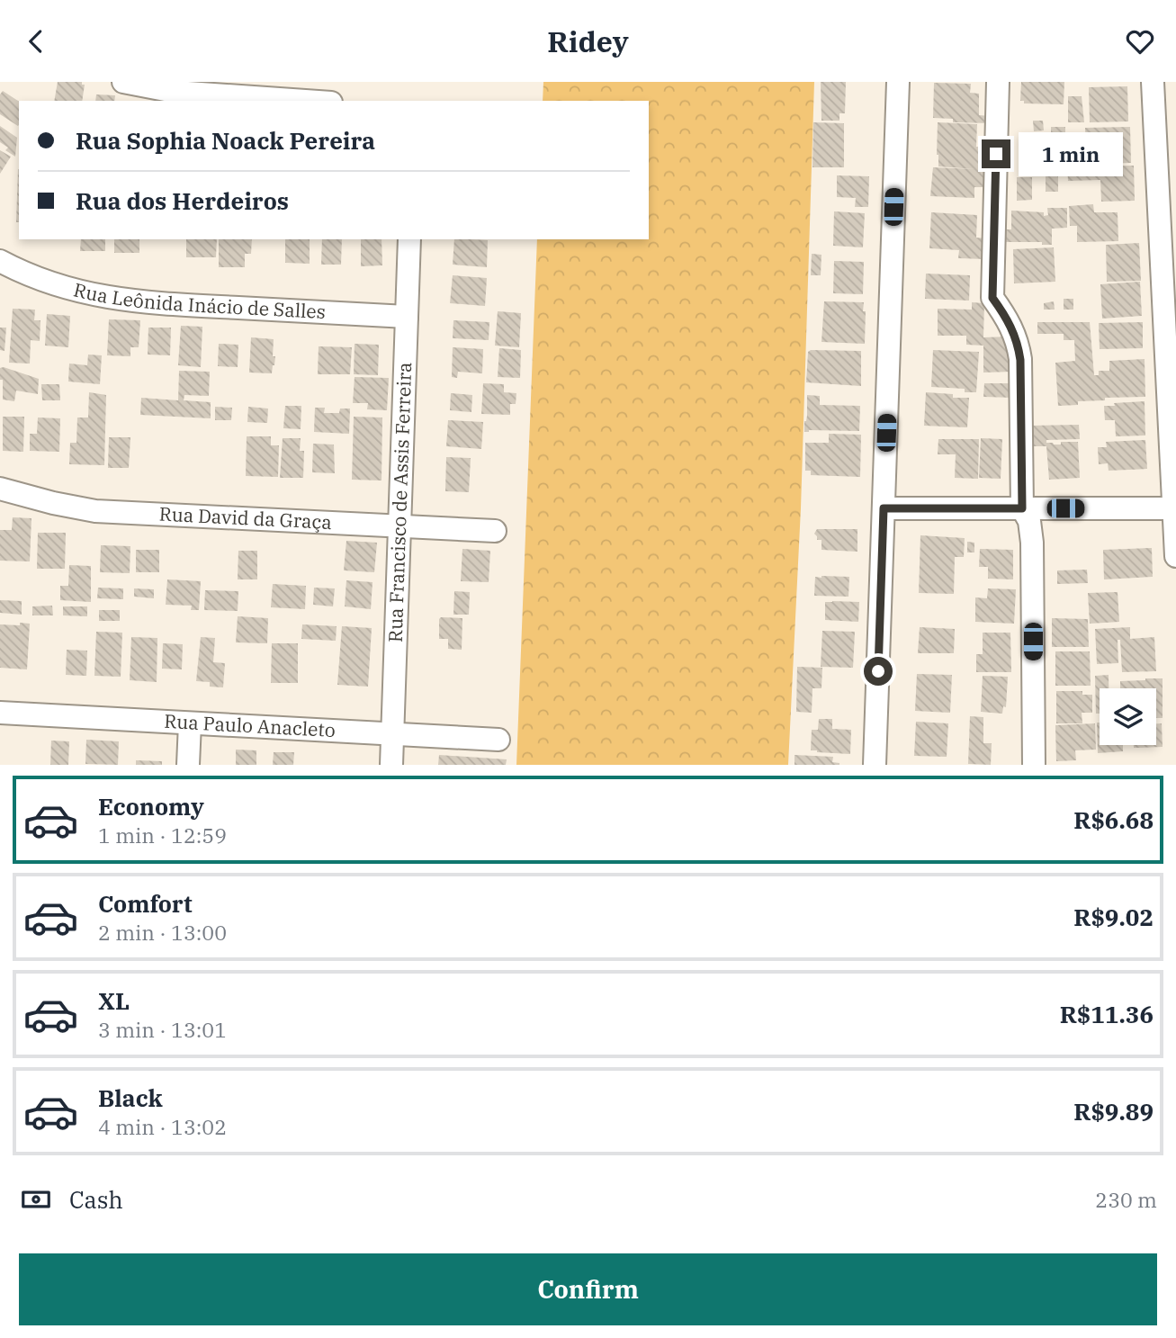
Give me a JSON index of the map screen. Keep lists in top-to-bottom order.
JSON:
{
  "streets": {
    "street": [
      "Rua Leônida Inácio de Salles",
      "Rua Francisco de Assis Ferreira",
      "Rua David da Graça",
      "Rua Paulo Anacleto"
    ]
  },
  "crossings": [
    ["Rua Leônida Inácio de Salles", "Rua Francisco de Assis Ferreira"],
    ["Rua Francisco de Assis Ferreira", "Rua David da Graça"],
    ["Rua Francisco de Assis Ferreira", "Rua Paulo Anacleto"]
  ],
  "page": {
    "header": "Ridey",
    "banner": ["Rua Sophia Noack Pereira", "Rua dos Herdeiros"],
    "bubble": "1 min",
    "list": [
      {
        "name": "Economy",
        "note": "1 min · 12:59",
        "value": "R$6.68"
      },
      {
        "name": "Comfort",
        "note": "2 min · 13:00",
        "value": "R$9.02"
      },
      {
        "name": "XL",
        "note": "3 min · 13:01",
        "value": "R$11.36"
      },
      {
        "name": "Black",
        "note": "4 min · 13:02",
        "value": "R$9.89"
      }
    ],
    "pay": ["Cash", "230 m"],
    "buttons": "Confirm"
  }
}
